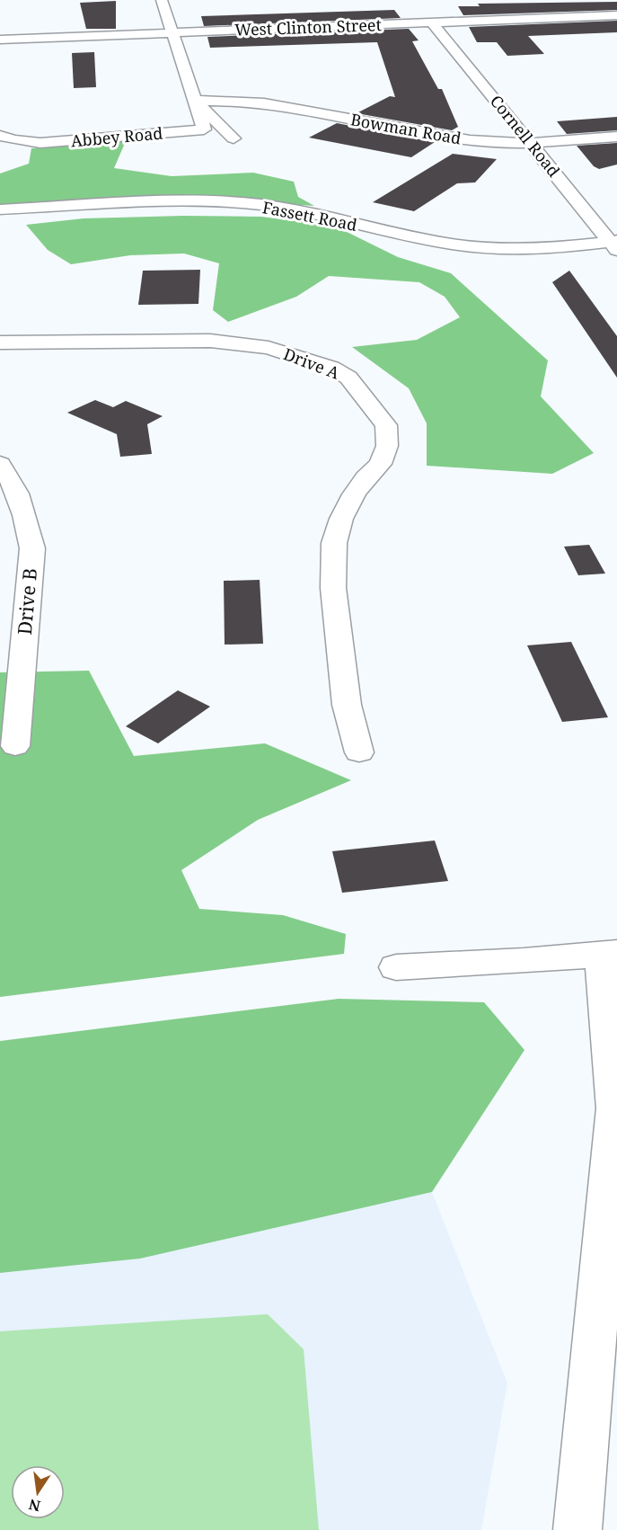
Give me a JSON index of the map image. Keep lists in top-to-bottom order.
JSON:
{
  "streets": {
    "street": [
      "West Clinton Street",
      "Bowman Road",
      "Cornell Road",
      "Abbey Road",
      "Fassett Road",
      "Drive A",
      "Drive B"
    ]
  },
  "crossings": [
    ["West Clinton Street", "Cornell Road"],
    ["Bowman Road", "Cornell Road"],
    ["Bowman Road", "Abbey Road"],
    ["Cornell Road", "Fassett Road"]
  ],
  "north": "bottom"
}
